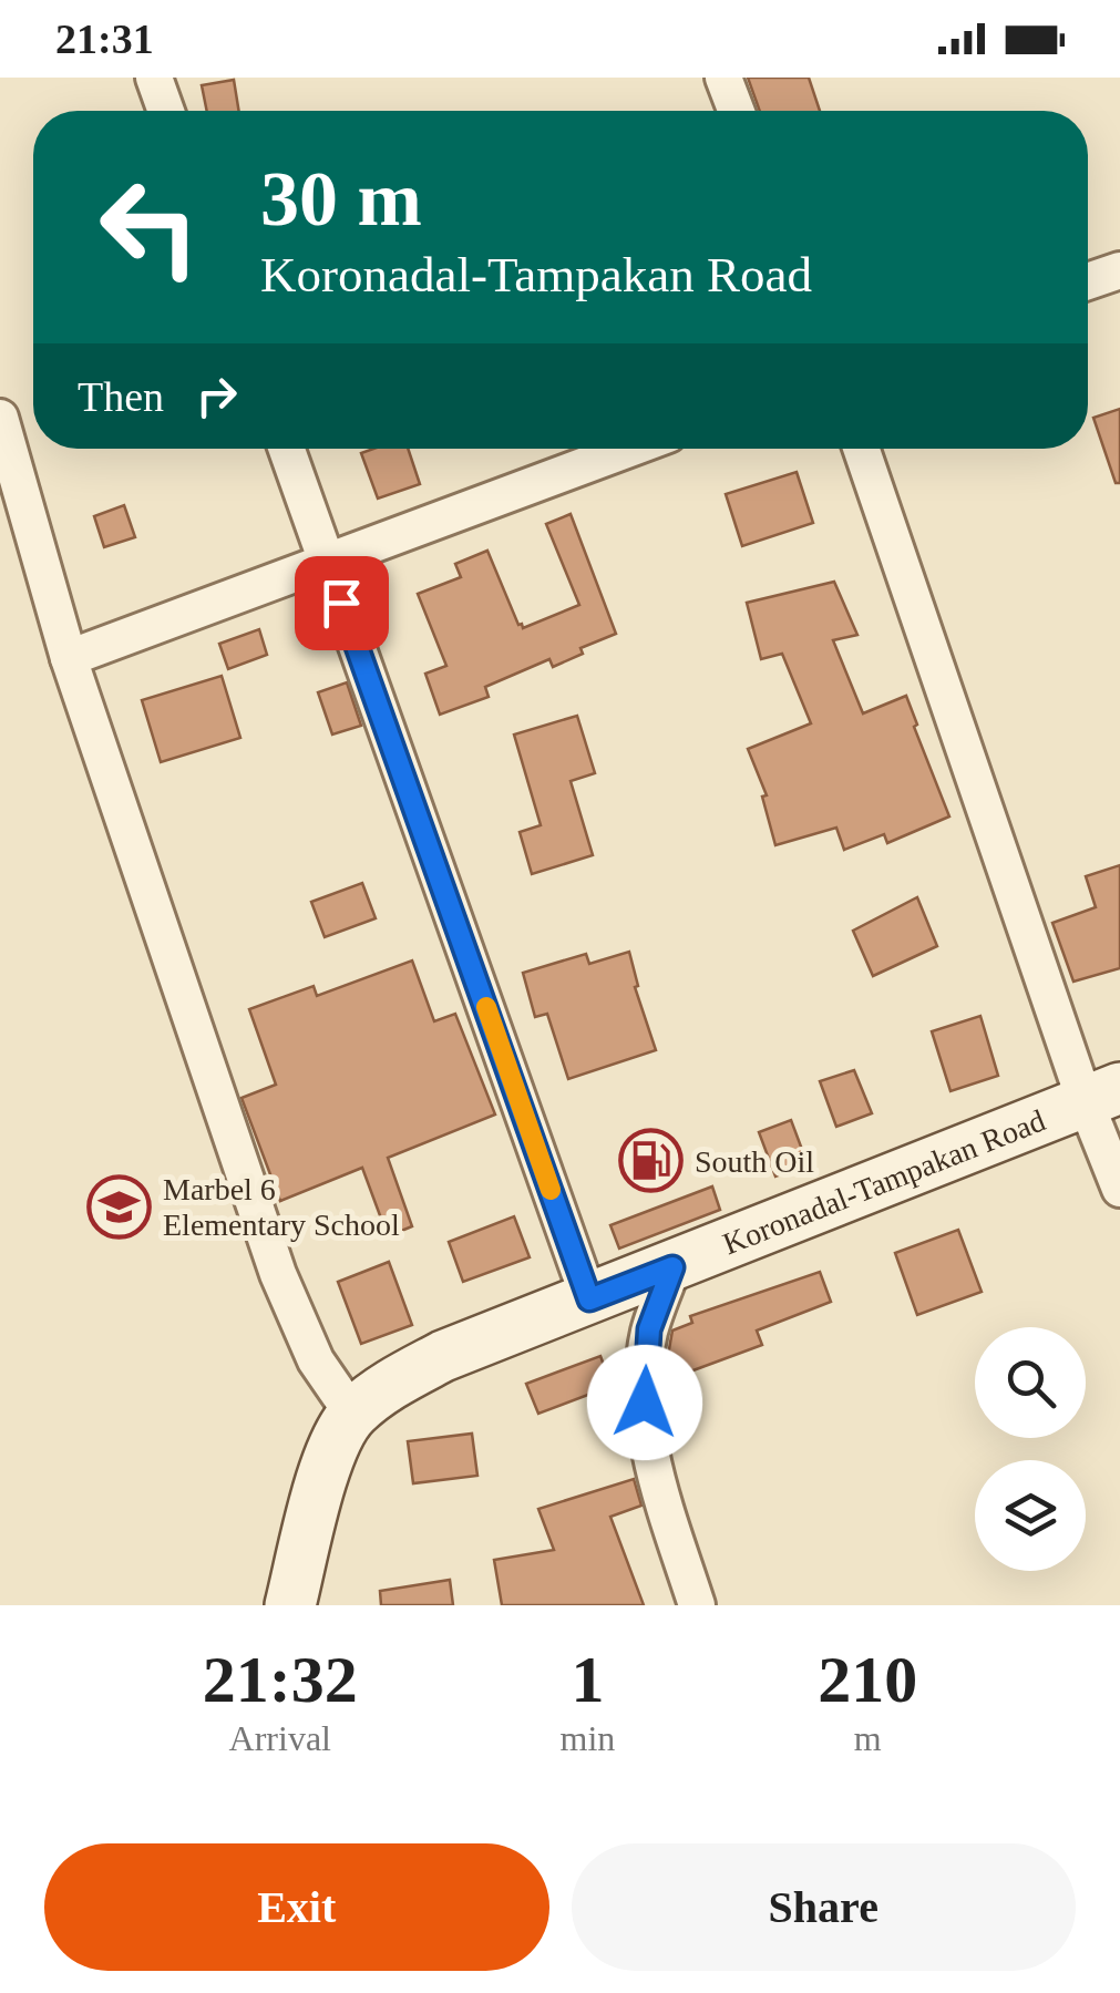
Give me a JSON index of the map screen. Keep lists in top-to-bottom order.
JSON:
{
  "streets": {
    "main road": ["Koronadal-Tampakan Road"]
  },
  "places": {
    "fuel station": ["South Oil"],
    "school or university": ["Marbel 6 Elementary School"]
  },
  "page": {
    "status": "21:31",
    "turn": ["30 m", "Koronadal-Tampakan Road"],
    "then": "Then",
    "eta": [
      "21:32",
      "Arrival",
      "1",
      "min",
      "210",
      "m"
    ],
    "buttons": ["Exit", "Share"]
  }
}
